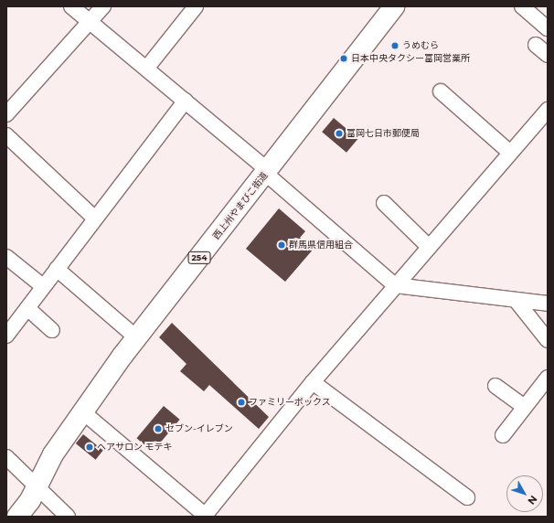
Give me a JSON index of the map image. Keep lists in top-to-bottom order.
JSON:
{
  "streets": {
    "highway": ["西上州やまびこ街道", "254"]
  },
  "places": [
    "うめむら",
    "日本中央タクシー富岡営業所",
    "富岡七日市郵便局",
    "群馬県信用組合",
    "ファミリーボックス",
    "セブン-イレブン",
    "ヘアサロン モテキ"
  ],
  "north": "bottom right"
}
